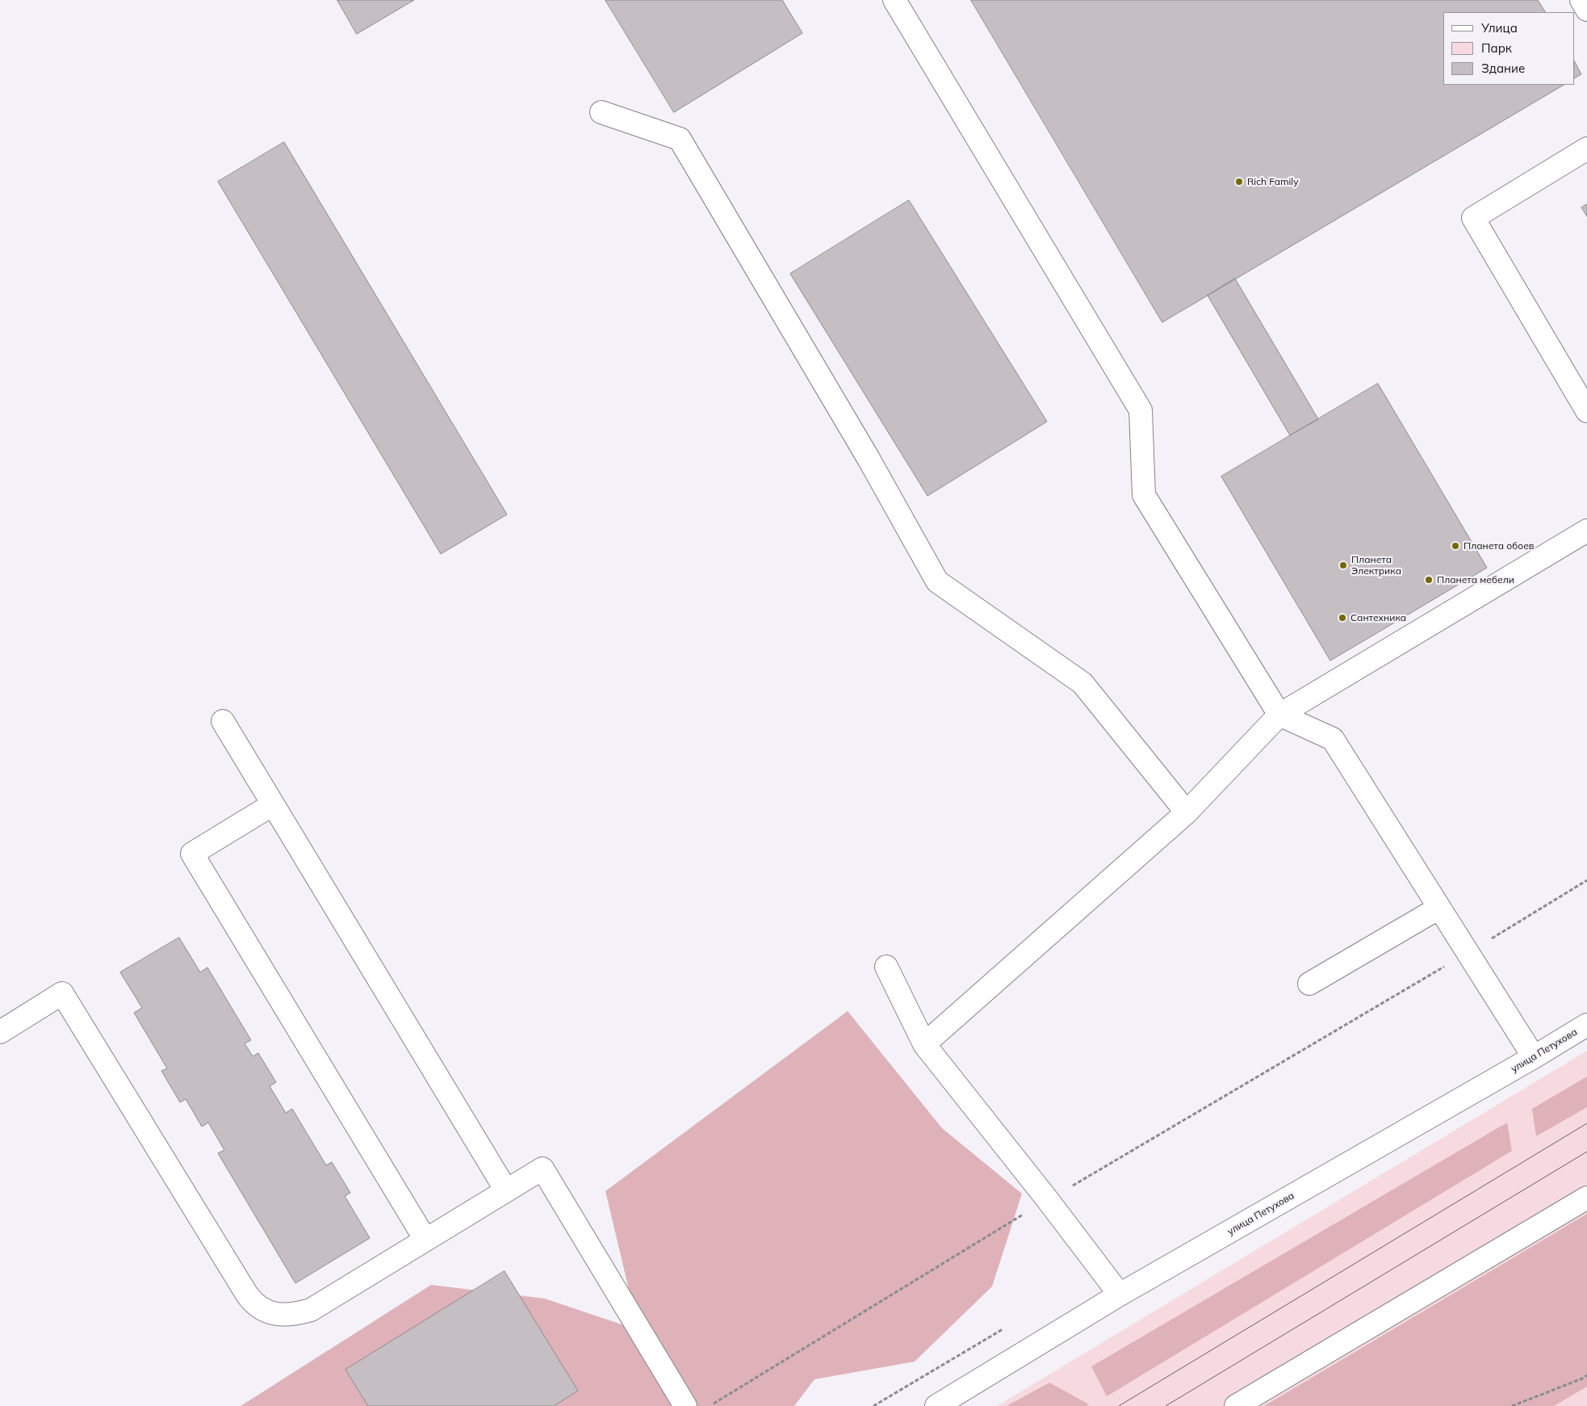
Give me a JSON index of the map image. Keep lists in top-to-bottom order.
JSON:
{
  "streets": {
    "main road": ["улица Петухова"]
  },
  "places": [
    "Rich Family",
    "Планета обоев",
    "Планета Электрика",
    "Планета мебели",
    "Сантехника"
  ],
  "legend": ["Улица", "Парк", "Здание"]
}
